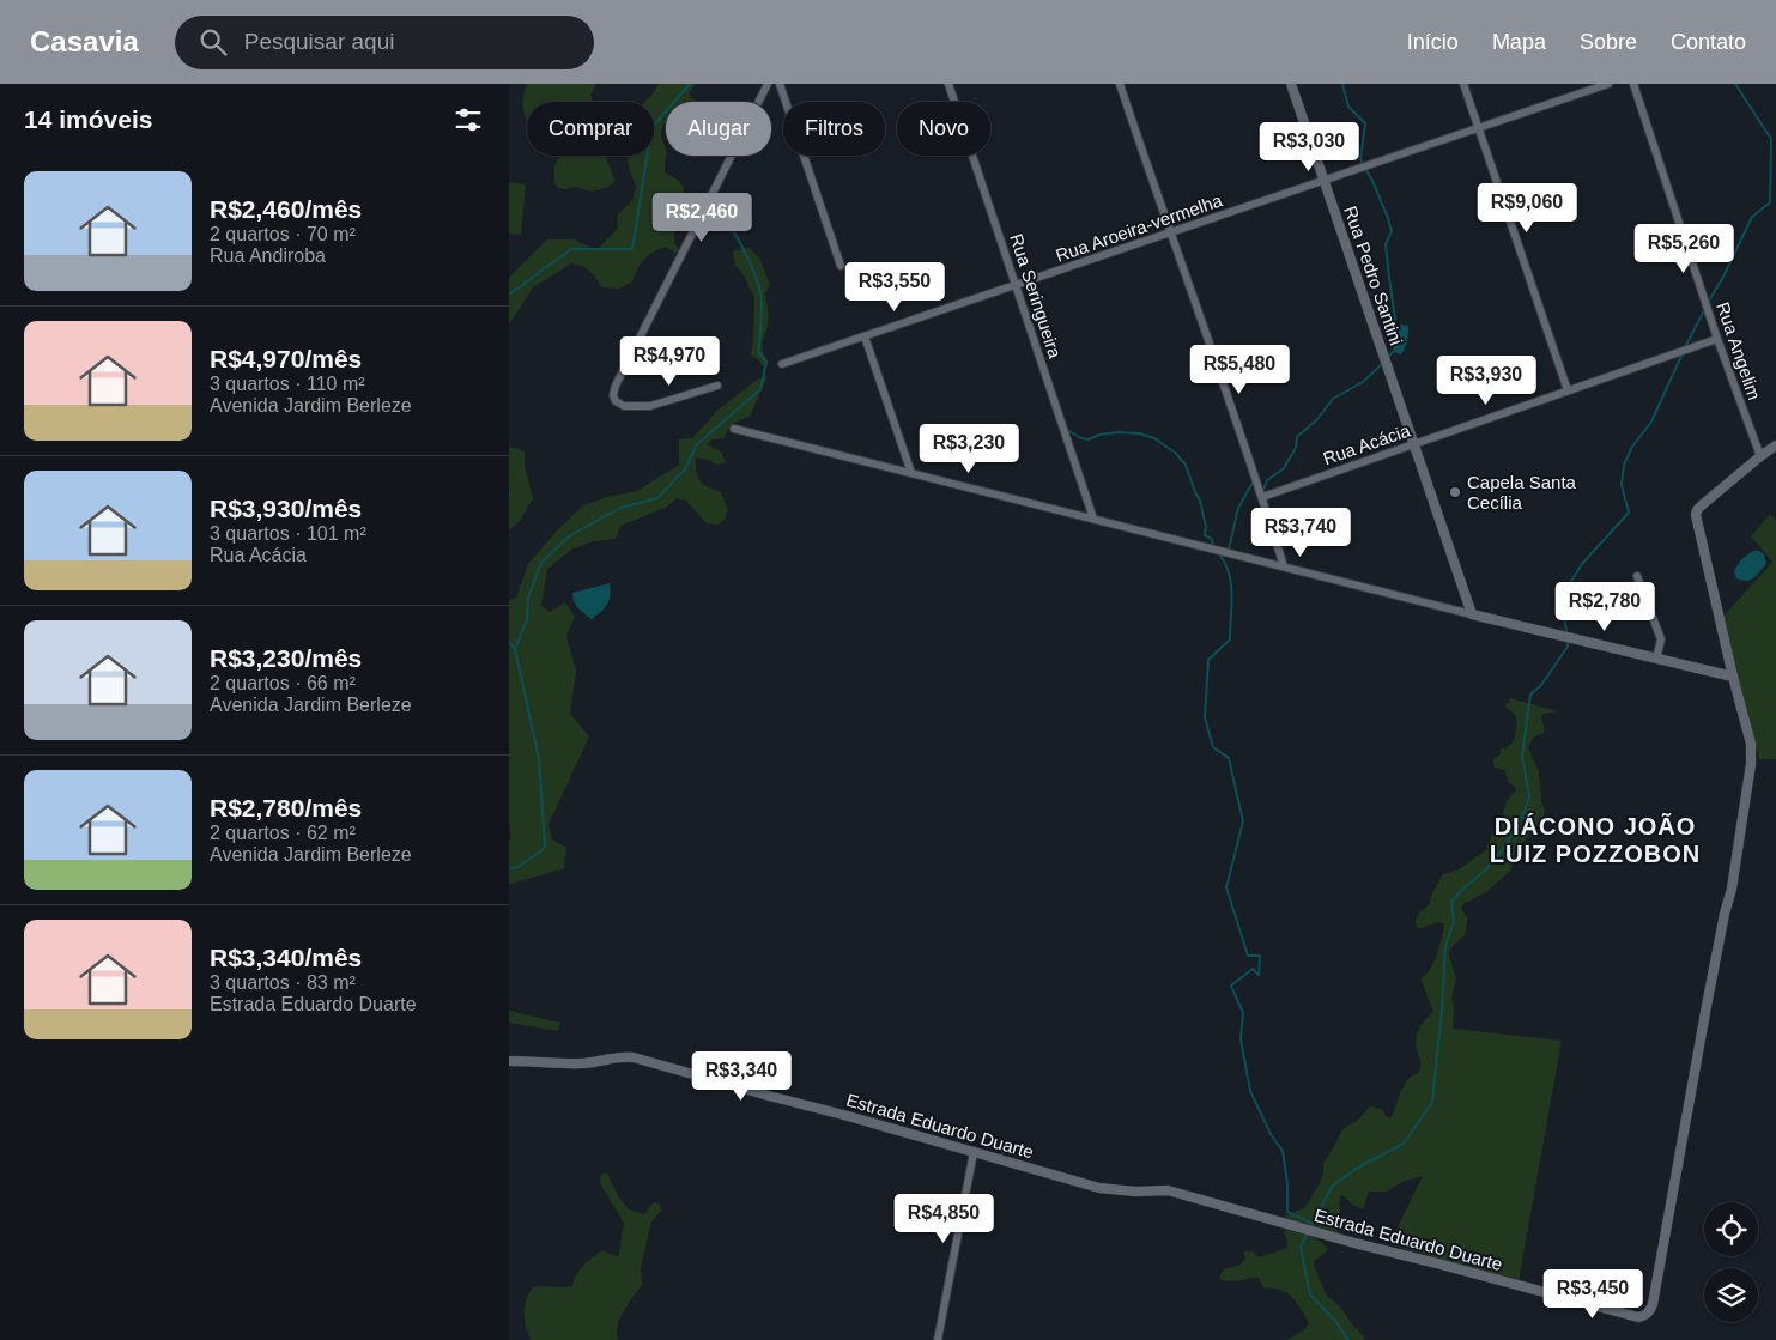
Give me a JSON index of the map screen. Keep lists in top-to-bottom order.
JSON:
{
  "streets": {
    "street": [
      "Rua Aroeira-vermelha",
      "Rua Pedro Santini",
      "Rua Seringueira",
      "Rua Angelim",
      "Rua Acácia",
      "Estrada Eduardo Duarte"
    ]
  },
  "crossings": [
    ["Rua Aroeira-vermelha", "Rua Pedro Santini"],
    ["Rua Aroeira-vermelha", "Rua Seringueira"],
    ["Rua Pedro Santini", "Rua Acácia"],
    ["Rua Angelim", "Rua Acácia"],
    ["Rua Angelim", "Estrada Eduardo Duarte"]
  ],
  "districts": ["DIÁCONO JOÃO LUIZ POZZOBON"],
  "places": ["Capela Santa Cecília"],
  "page": {
    "header": "Casavia",
    "search": "Pesquisar aqui",
    "nav": [
      "Início",
      "Mapa",
      "Sobre",
      "Contato"
    ],
    "heading": "14 imóveis",
    "chip": [
      "Comprar",
      "Alugar",
      "Filtros",
      "Novo"
    ],
    "price": [
      "R$3,030",
      "R$9,060",
      "R$2,460",
      "R$5,260",
      "R$3,550",
      "R$4,970",
      "R$5,480",
      "R$3,930",
      "R$3,230",
      "R$3,740",
      "R$2,780",
      "R$3,340",
      "R$4,850",
      "R$3,450"
    ],
    "list": [
      {
        "name": "R$2,460/mês",
        "note": "2 quartos · 70 m² · Rua Andiroba"
      },
      {
        "name": "R$4,970/mês",
        "note": "3 quartos · 110 m² · Avenida Jardim Berleze"
      },
      {
        "name": "R$3,930/mês",
        "note": "3 quartos · 101 m² · Rua Acácia"
      },
      {
        "name": "R$3,230/mês",
        "note": "2 quartos · 66 m² · Avenida Jardim Berleze"
      },
      {
        "name": "R$2,780/mês",
        "note": "2 quartos · 62 m² · Avenida Jardim Berleze"
      },
      {
        "name": "R$3,340/mês",
        "note": "3 quartos · 83 m² · Estrada Eduardo Duarte"
      }
    ]
  }
}
